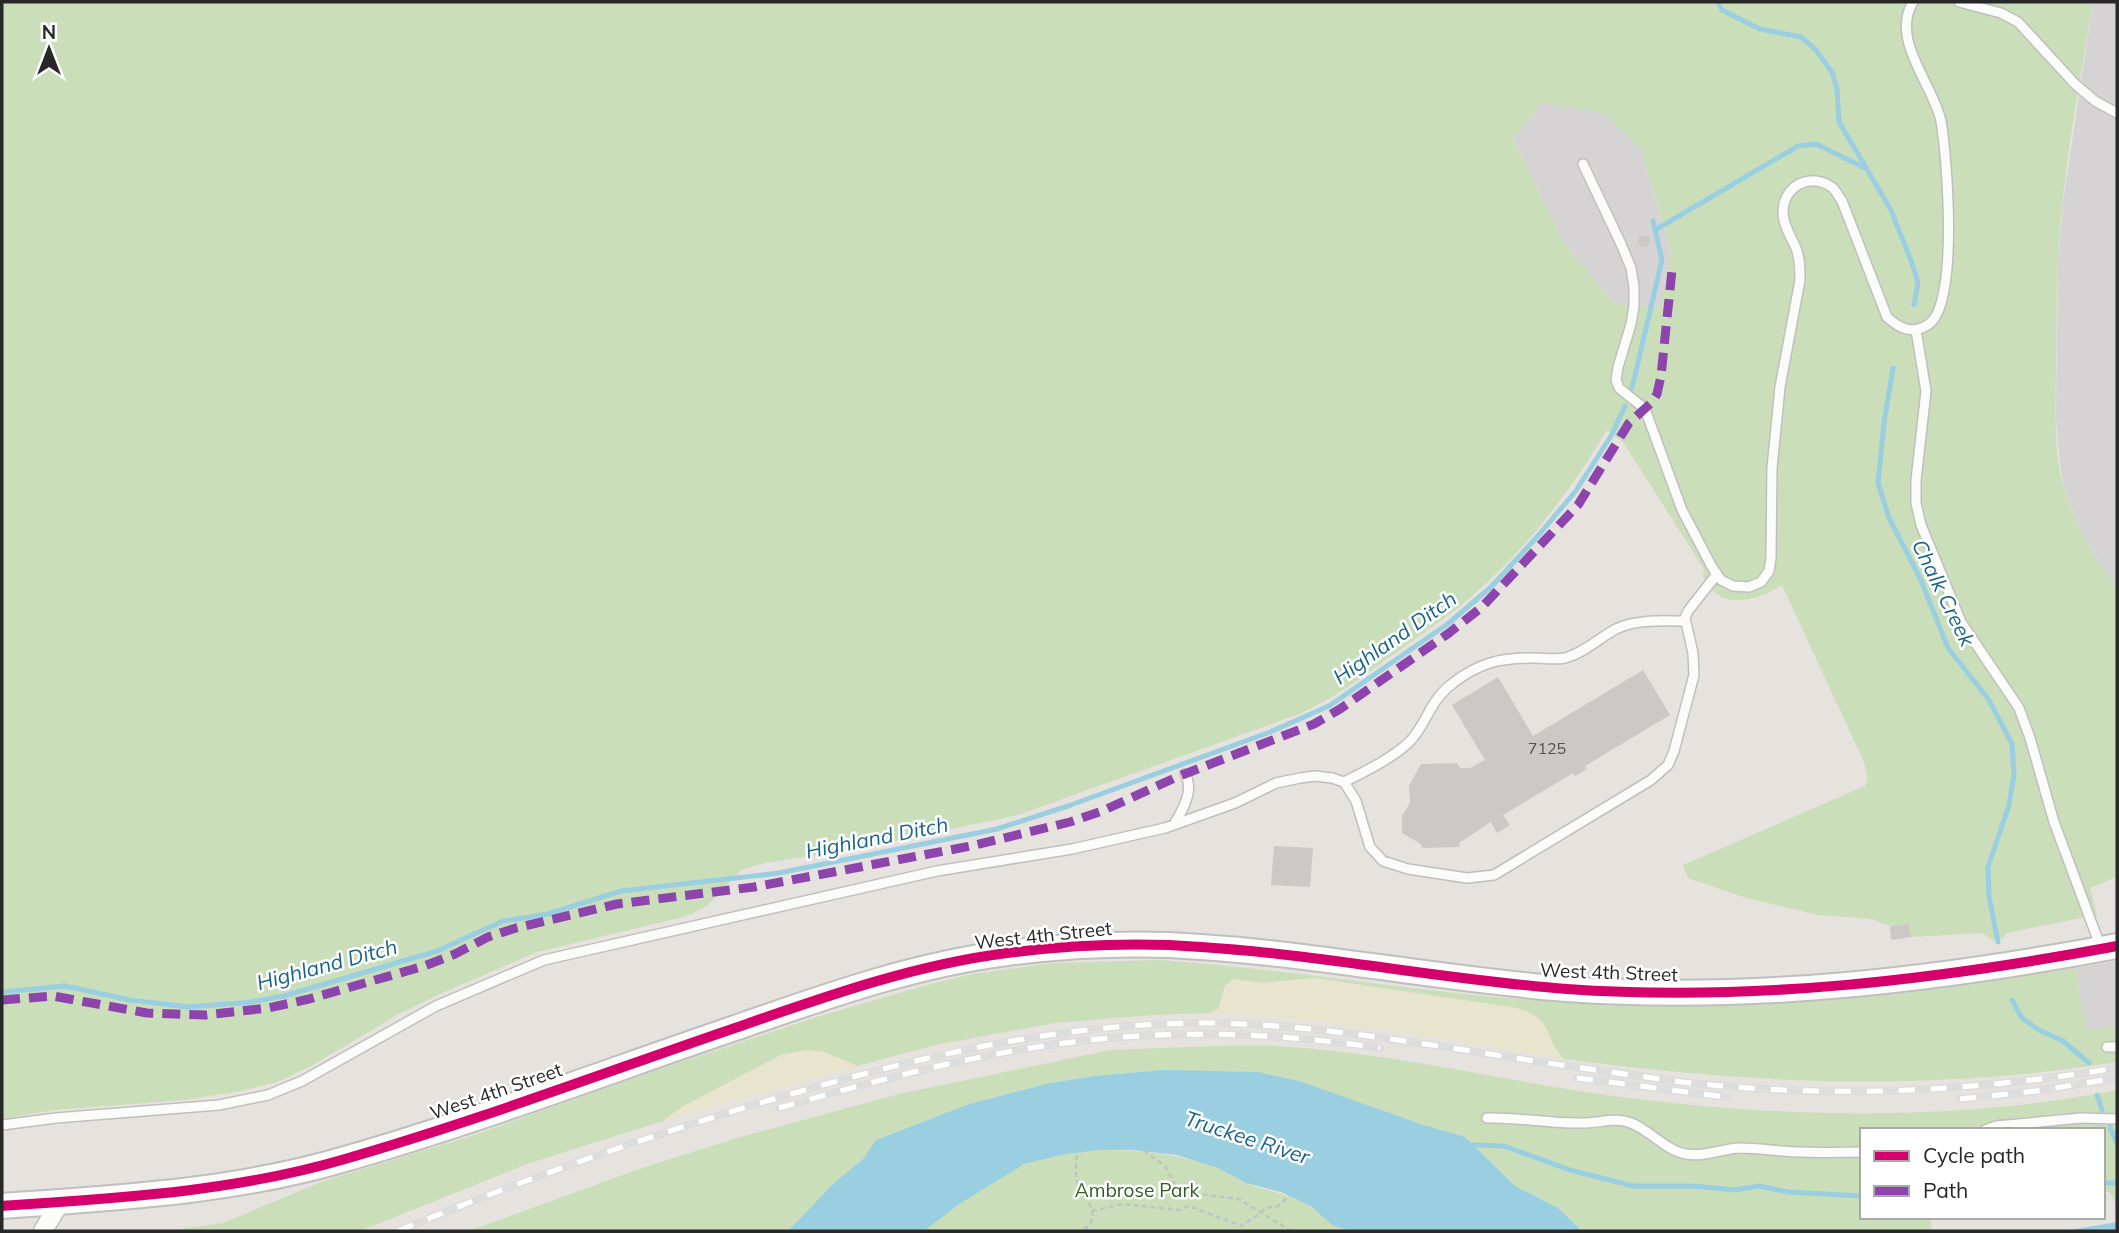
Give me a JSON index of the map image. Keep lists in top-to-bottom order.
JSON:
{
  "streets": {
    "main road": ["West 4th Street"]
  },
  "water": ["Chalk Creek", "Highland Ditch", "Truckee River"],
  "parks": ["Ambrose Park"],
  "house_numbers": ["7125"],
  "legend": ["Cycle path", "Path"],
  "north": "top"
}
